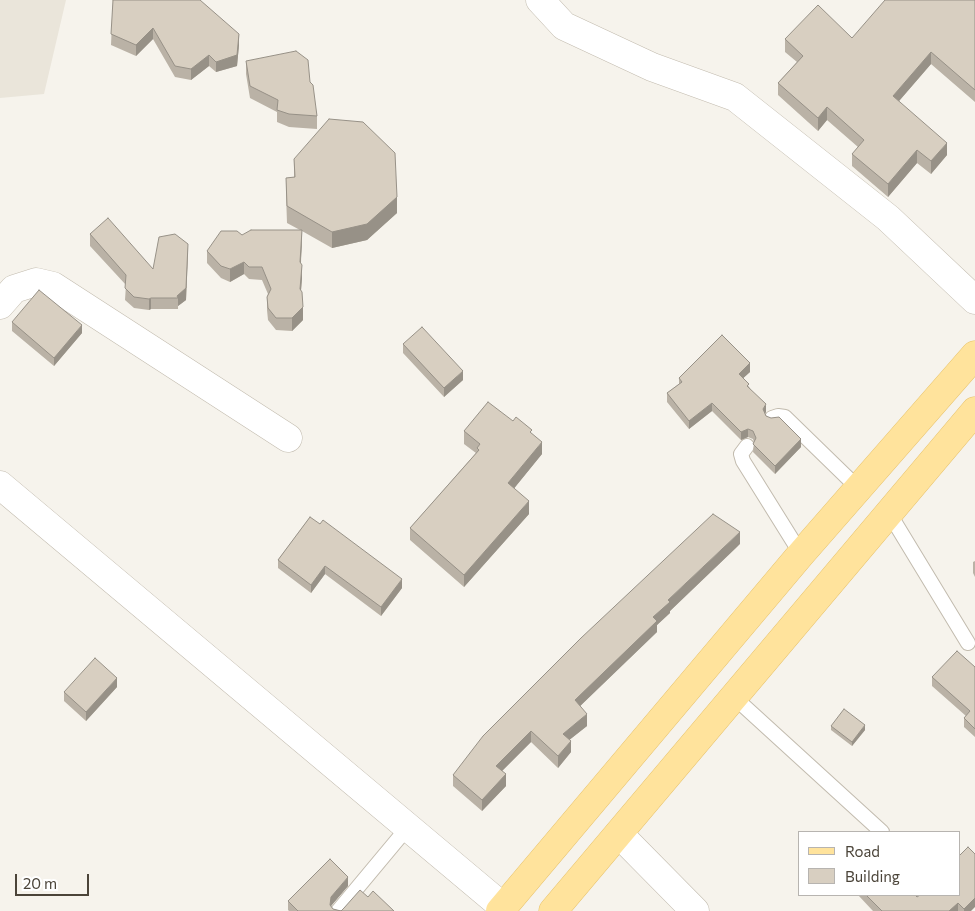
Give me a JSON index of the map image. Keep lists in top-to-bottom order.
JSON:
{
  "legend": ["Road", "Building"],
  "scale_bar": "20 m"
}
